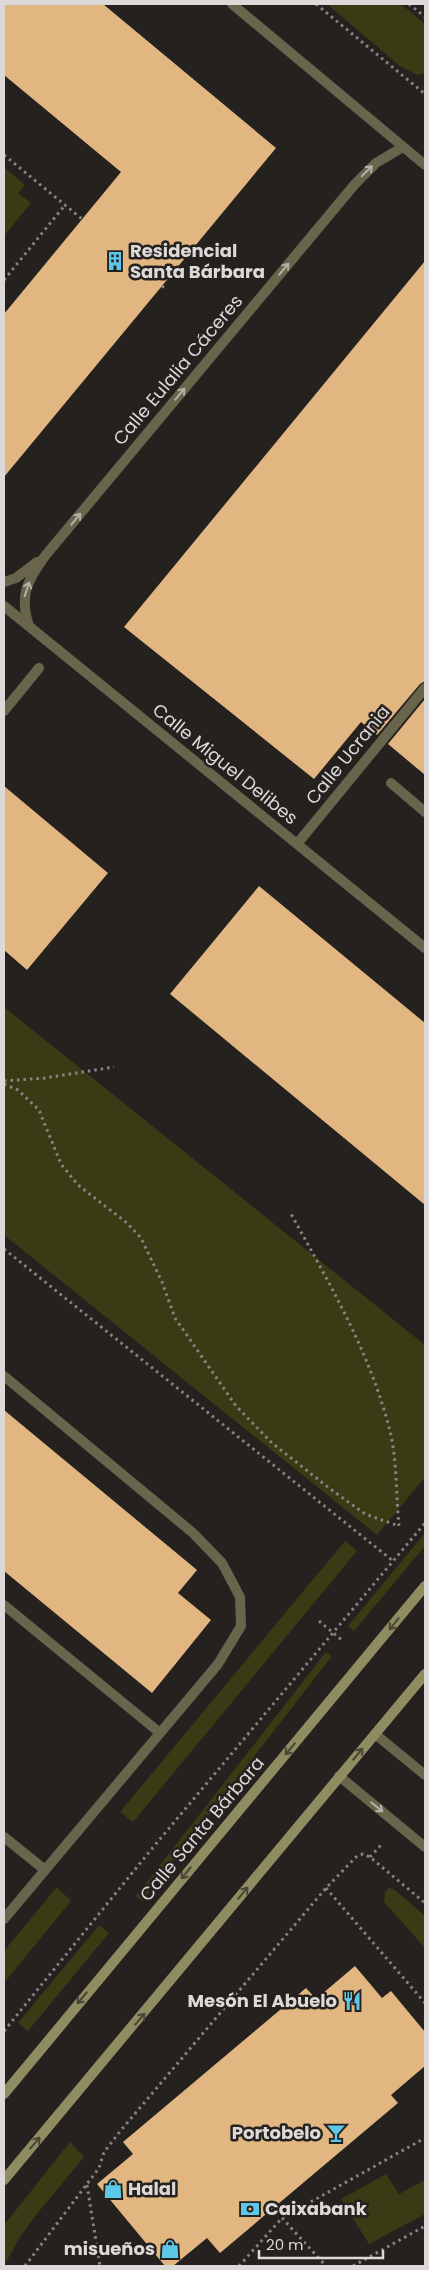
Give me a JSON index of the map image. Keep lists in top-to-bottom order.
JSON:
{
  "streets": {
    "main road": ["Calle Santa Bárbara"],
    "street": ["Calle Eulalia Cáceres", "Calle Ucrania", "Calle Miguel Delibes"]
  },
  "crossings": [
    ["Calle Eulalia Cáceres", "Calle Miguel Delibes"],
    ["Calle Ucrania", "Calle Miguel Delibes"]
  ],
  "one_way": ["Calle Eulalia Cáceres"],
  "places": {
    "building": ["Residencial Santa Bárbara"],
    "restaurant": ["Mesón El Abuelo"],
    "bar": ["Portobelo"],
    "shop": ["Halal", "misueños"],
    "bank": ["Caixabank"]
  },
  "scale_bar": "20 m"
}
